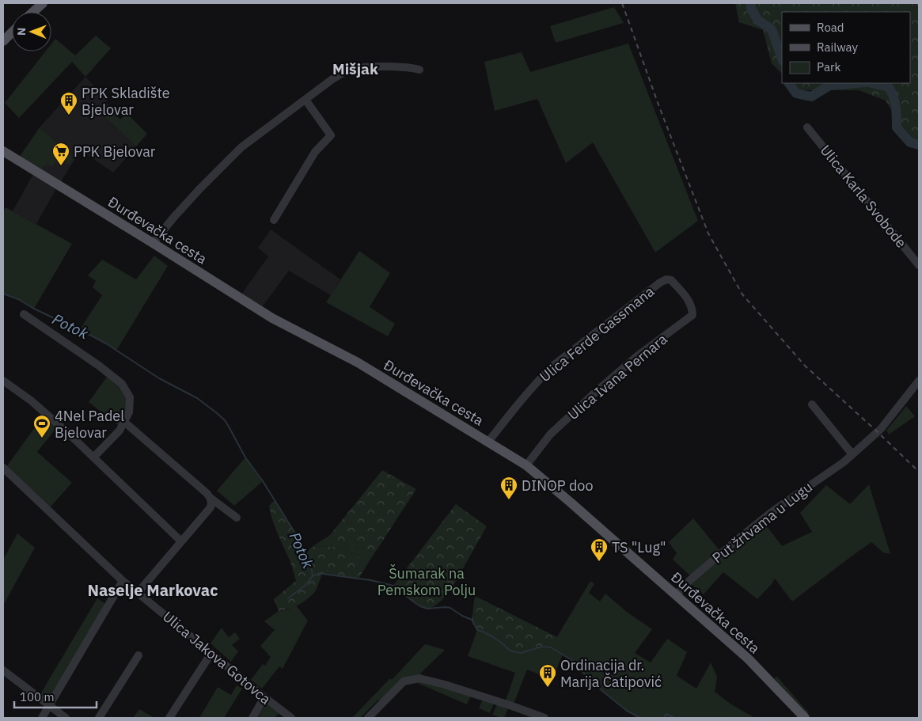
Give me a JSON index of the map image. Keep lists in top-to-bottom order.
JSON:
{
  "streets": {
    "main road": ["Đurđevačka cesta"],
    "street": [
      "Ulica Karla Svobode",
      "Ulica Ferde Gassmana",
      "Ulica Ivana Pernara",
      "Put žrtvama u Lugu",
      "Ulica Jakova Gotovca"
    ]
  },
  "crossings": [
    ["Đurđevačka cesta", "Ulica Ferde Gassmana"],
    ["Đurđevačka cesta", "Ulica Ivana Pernara"],
    ["Đurđevačka cesta", "Put žrtvama u Lugu"],
    ["Ulica Ferde Gassmana", "Ulica Ivana Pernara"]
  ],
  "districts": ["Mišjak", "Naselje Markovac"],
  "water": ["Potok"],
  "parks": ["Šumarak na Pemskom Polju"],
  "places": {
    "building": [
      "PPK Skladište Bjelovar",
      "DINOP doo",
      "TS \"Lug\"",
      "Ordinacija dr. Marija Čatipović"
    ],
    "supermarket": ["PPK Bjelovar"],
    "sports": ["4Nel Padel Bjelovar"]
  },
  "legend": ["Road", "Railway", "Park"],
  "scale_bar": "100 m",
  "north": "left"
}
